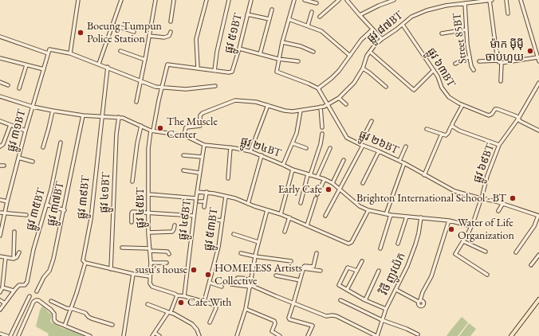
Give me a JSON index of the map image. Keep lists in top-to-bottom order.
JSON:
{
  "streets": {
    "street": [
      "ផ្លូវ ៨៧BT",
      "ផ្លូវ ៥១BT",
      "Street 85BT",
      "ផ្លូវ ៦៣BT",
      "ផ្លូវ ៣១BT",
      "ផ្លូវ ២៦BT",
      "ផ្លូវ ២៤BT",
      "ផ្លូវ ៦៩BT",
      "ផ្លូវ ៤១BT",
      "ផ្លូវ ៣៩BT",
      "ផ្លូវ ៣៧BT",
      "ផ្លូវ ៤៥BT",
      "ផ្លូវ ៣៥BT",
      "ផ្លូវ ៤៩BT",
      "ផ្លូវ ៥៣BT",
      "វិថី ញូវយ៉ក"
    ]
  },
  "crossings": [
    ["ផ្លូវ ៨៧BT", "Street 85BT"],
    ["ផ្លូវ ៨៧BT", "ផ្លូវ ៦៣BT"],
    ["ផ្លូវ ៨៧BT", "ផ្លូវ ២៦BT"],
    ["ផ្លូវ ៨៧BT", "ផ្លូវ ២៤BT"],
    ["ផ្លូវ ៦៣BT", "ផ្លូវ ៦៩BT"],
    ["ផ្លូវ ៣១BT", "ផ្លូវ ២៤BT"],
    ["ផ្លូវ ២៦BT", "ផ្លូវ ៦៩BT"],
    ["ផ្លូវ ២៤BT", "ផ្លូវ ៦៩BT"],
    ["ផ្លូវ ២៤BT", "ផ្លូវ ៤១BT"],
    ["ផ្លូវ ២៤BT", "ផ្លូវ ៣៩BT"],
    ["ផ្លូវ ២៤BT", "ផ្លូវ ៣៧BT"],
    ["ផ្លូវ ២៤BT", "ផ្លូវ ៤៥BT"],
    ["ផ្លូវ ២៤BT", "ផ្លូវ ៤៩BT"],
    ["ផ្លូវ ២៤BT", "វិថី ញូវយ៉ក"]
  ],
  "places": [
    "Boeung Tumpun Police Station",
    "ម៉ាក ម៉ីម៉ី ចាប់ហួយ",
    "The Muscle Center",
    "Early Cafe",
    "Brighton International School - BT",
    "Water of Life Organization",
    "susu's house",
    "HOMELESS Artists Collective",
    "Cafe With"
  ]
}
